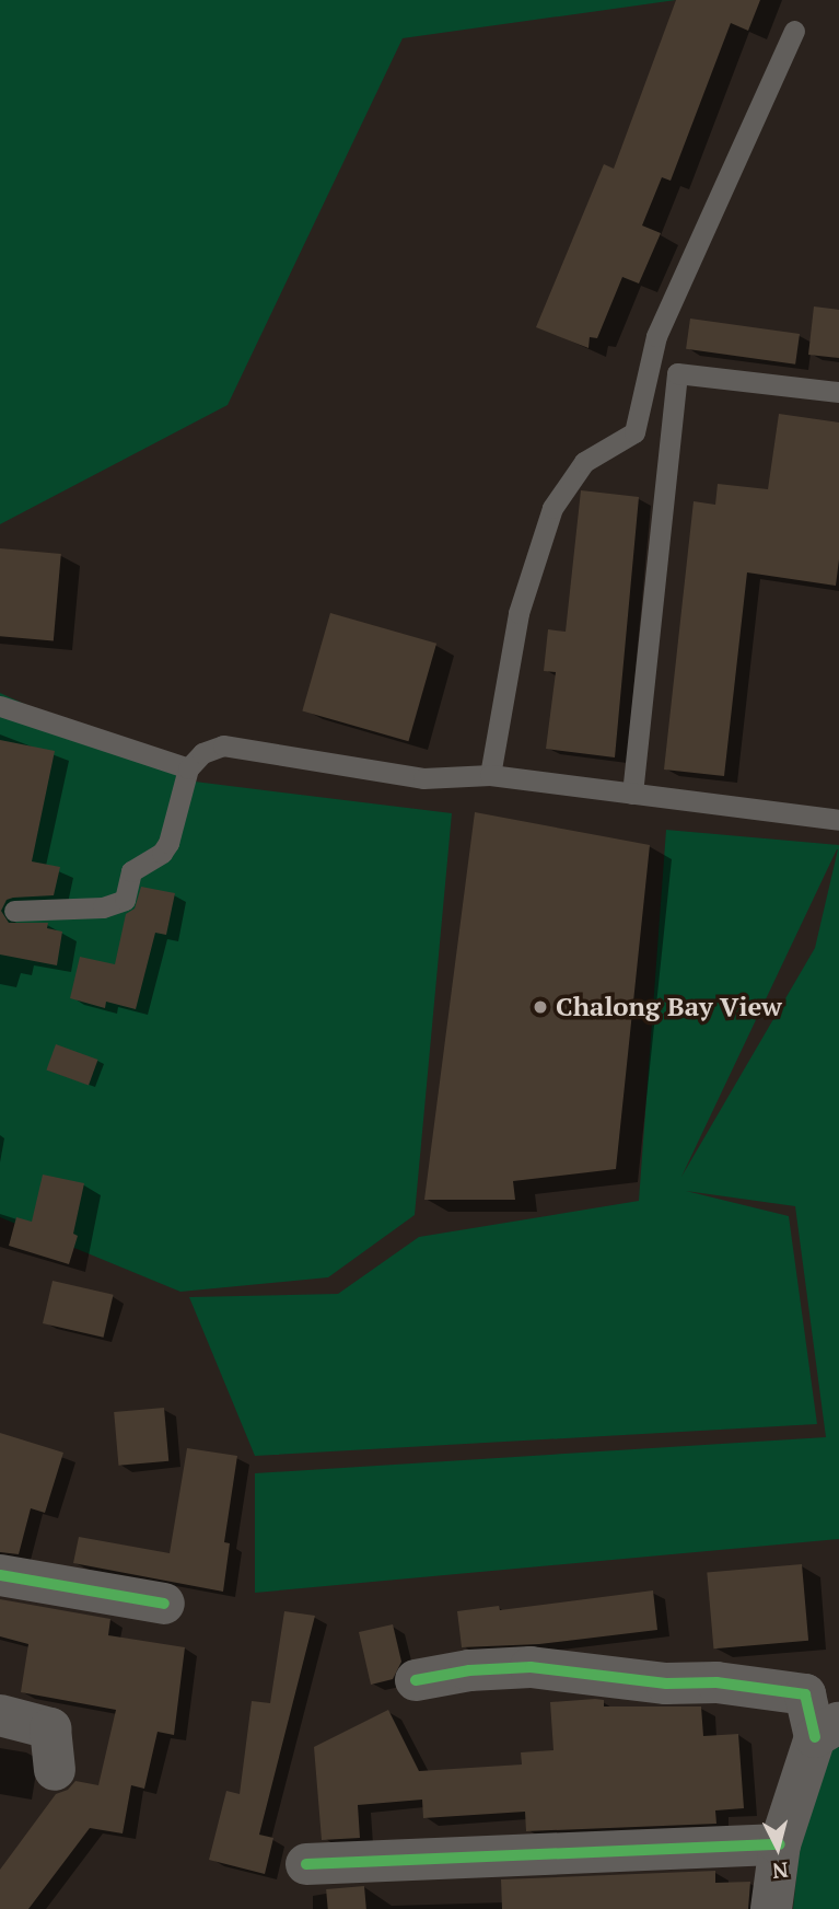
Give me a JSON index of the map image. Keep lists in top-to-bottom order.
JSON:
{
  "places": ["Chalong Bay View"],
  "north": "bottom"
}
